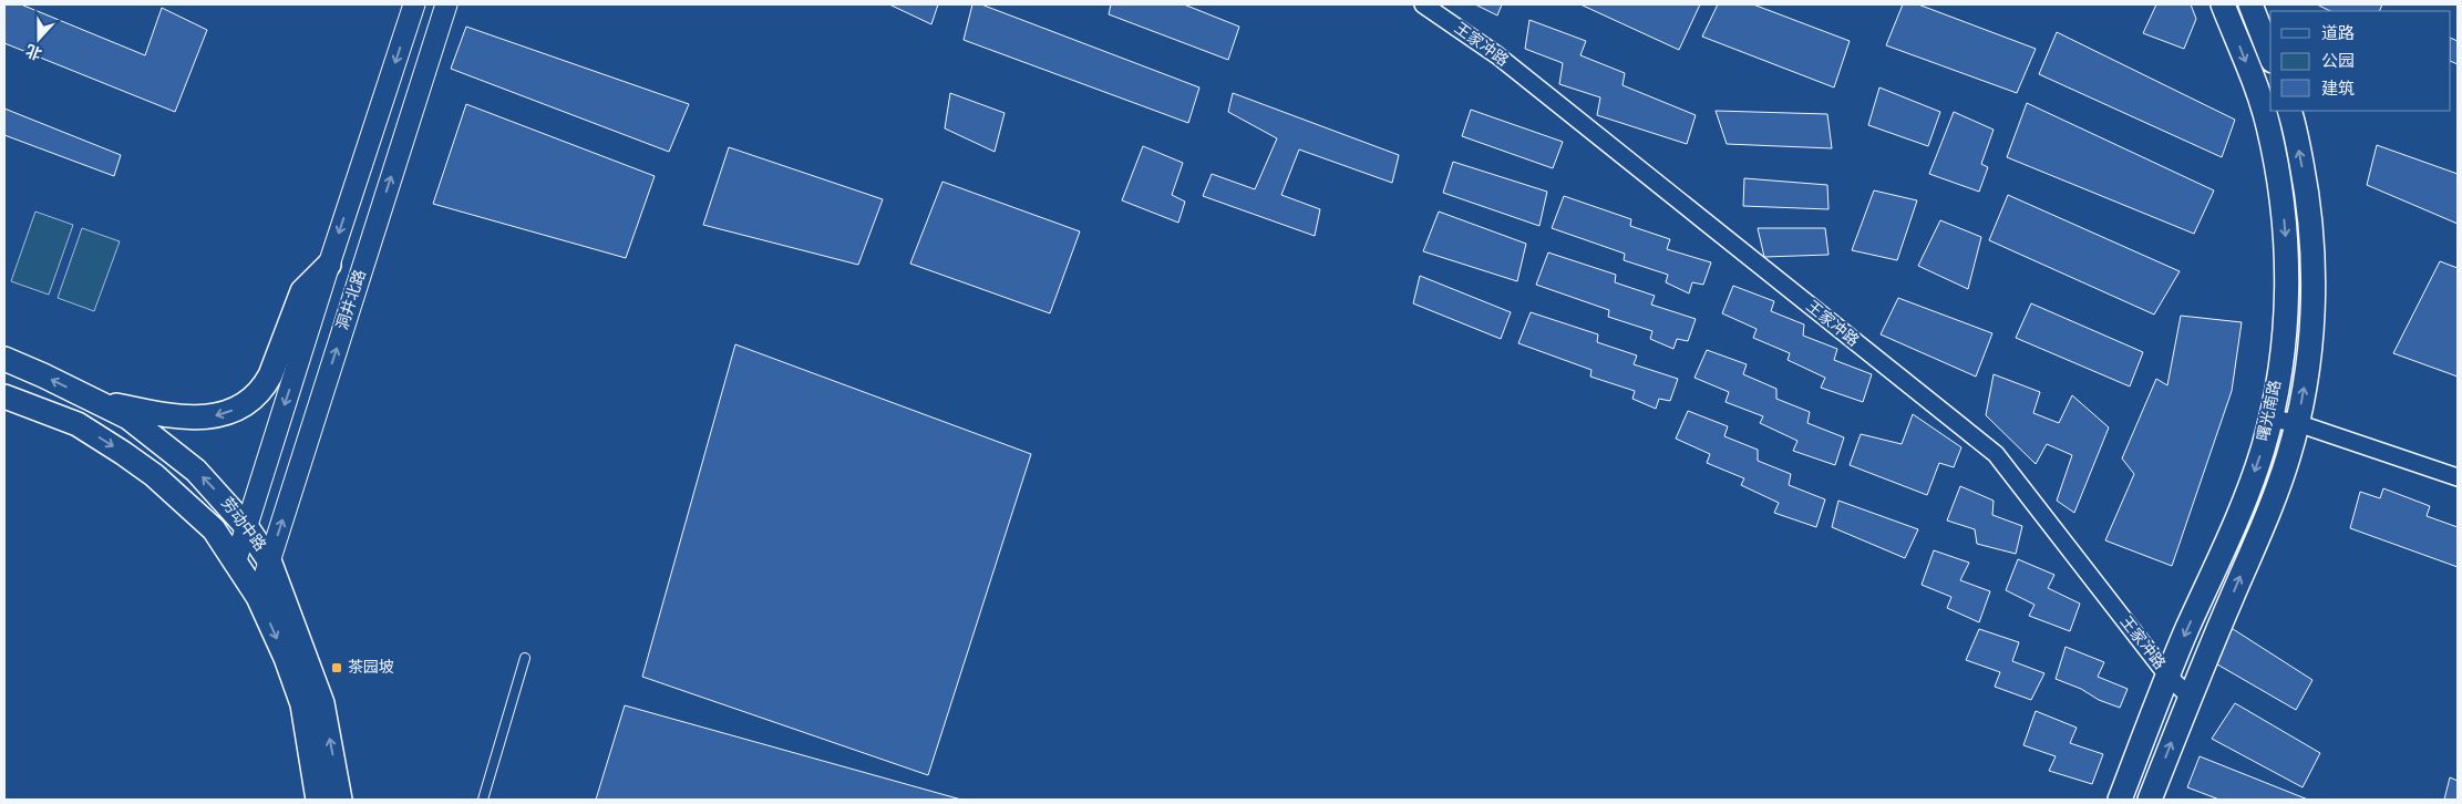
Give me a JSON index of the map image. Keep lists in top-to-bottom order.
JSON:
{
  "streets": {
    "main road": ["曙光南路", "劳动中路"],
    "street": ["王家冲路", "洞井北路"]
  },
  "crossings": [
    ["王家冲路", "曙光南路"],
    ["洞井北路", "劳动中路"]
  ],
  "places": {
    "transit": ["茶园坡"]
  },
  "legend": ["道路", "公园", "建筑"],
  "north": "bottom"
}
